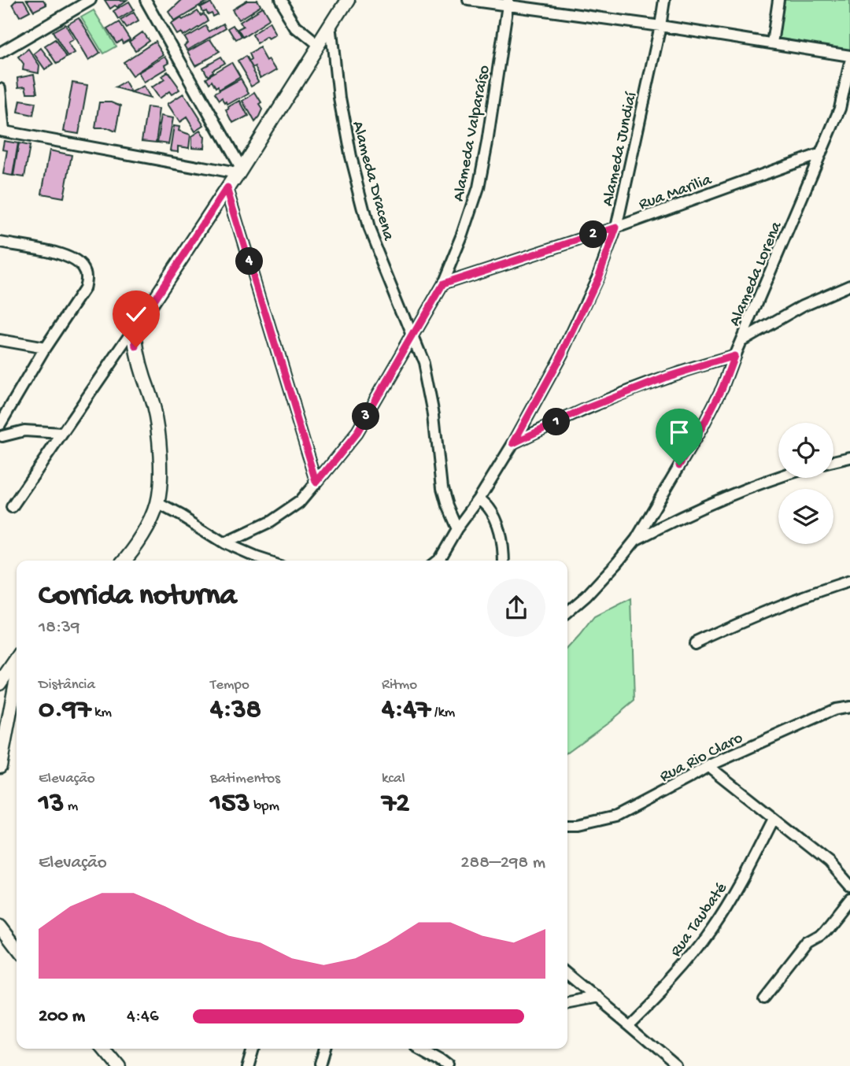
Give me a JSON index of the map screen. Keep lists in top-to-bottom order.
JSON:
{
  "streets": {
    "street": [
      "Alameda Valparaíso",
      "Alameda Jundiaí",
      "Alameda Dracena",
      "Rua Marilia",
      "Alameda Lorena",
      "Rua Rio Claro",
      "Rua Taubaté"
    ]
  },
  "crossings": [
    ["Alameda Valparaíso", "Alameda Dracena"],
    ["Alameda Valparaíso", "Rua Marilia"],
    ["Alameda Jundiaí", "Alameda Dracena"],
    ["Alameda Jundiaí", "Rua Marilia"],
    ["Rua Marilia", "Alameda Lorena"]
  ],
  "page": {
    "pins": [
      "2",
      "4",
      "3",
      "1"
    ],
    "heading": ["Corrida noturna", "18:39"],
    "stats": [
      ["Distância", "0.97 km"],
      ["Tempo", "4:38"],
      ["Ritmo", "4:47 /km"],
      ["Elevação", "13 m"],
      ["Batimentos", "153 bpm"],
      ["kcal", "72"]
    ],
    "chart": ["Elevação", "288–298 m"],
    "list": [
      {
        "name": "200 m",
        "note": "4:46"
      }
    ]
  }
}
